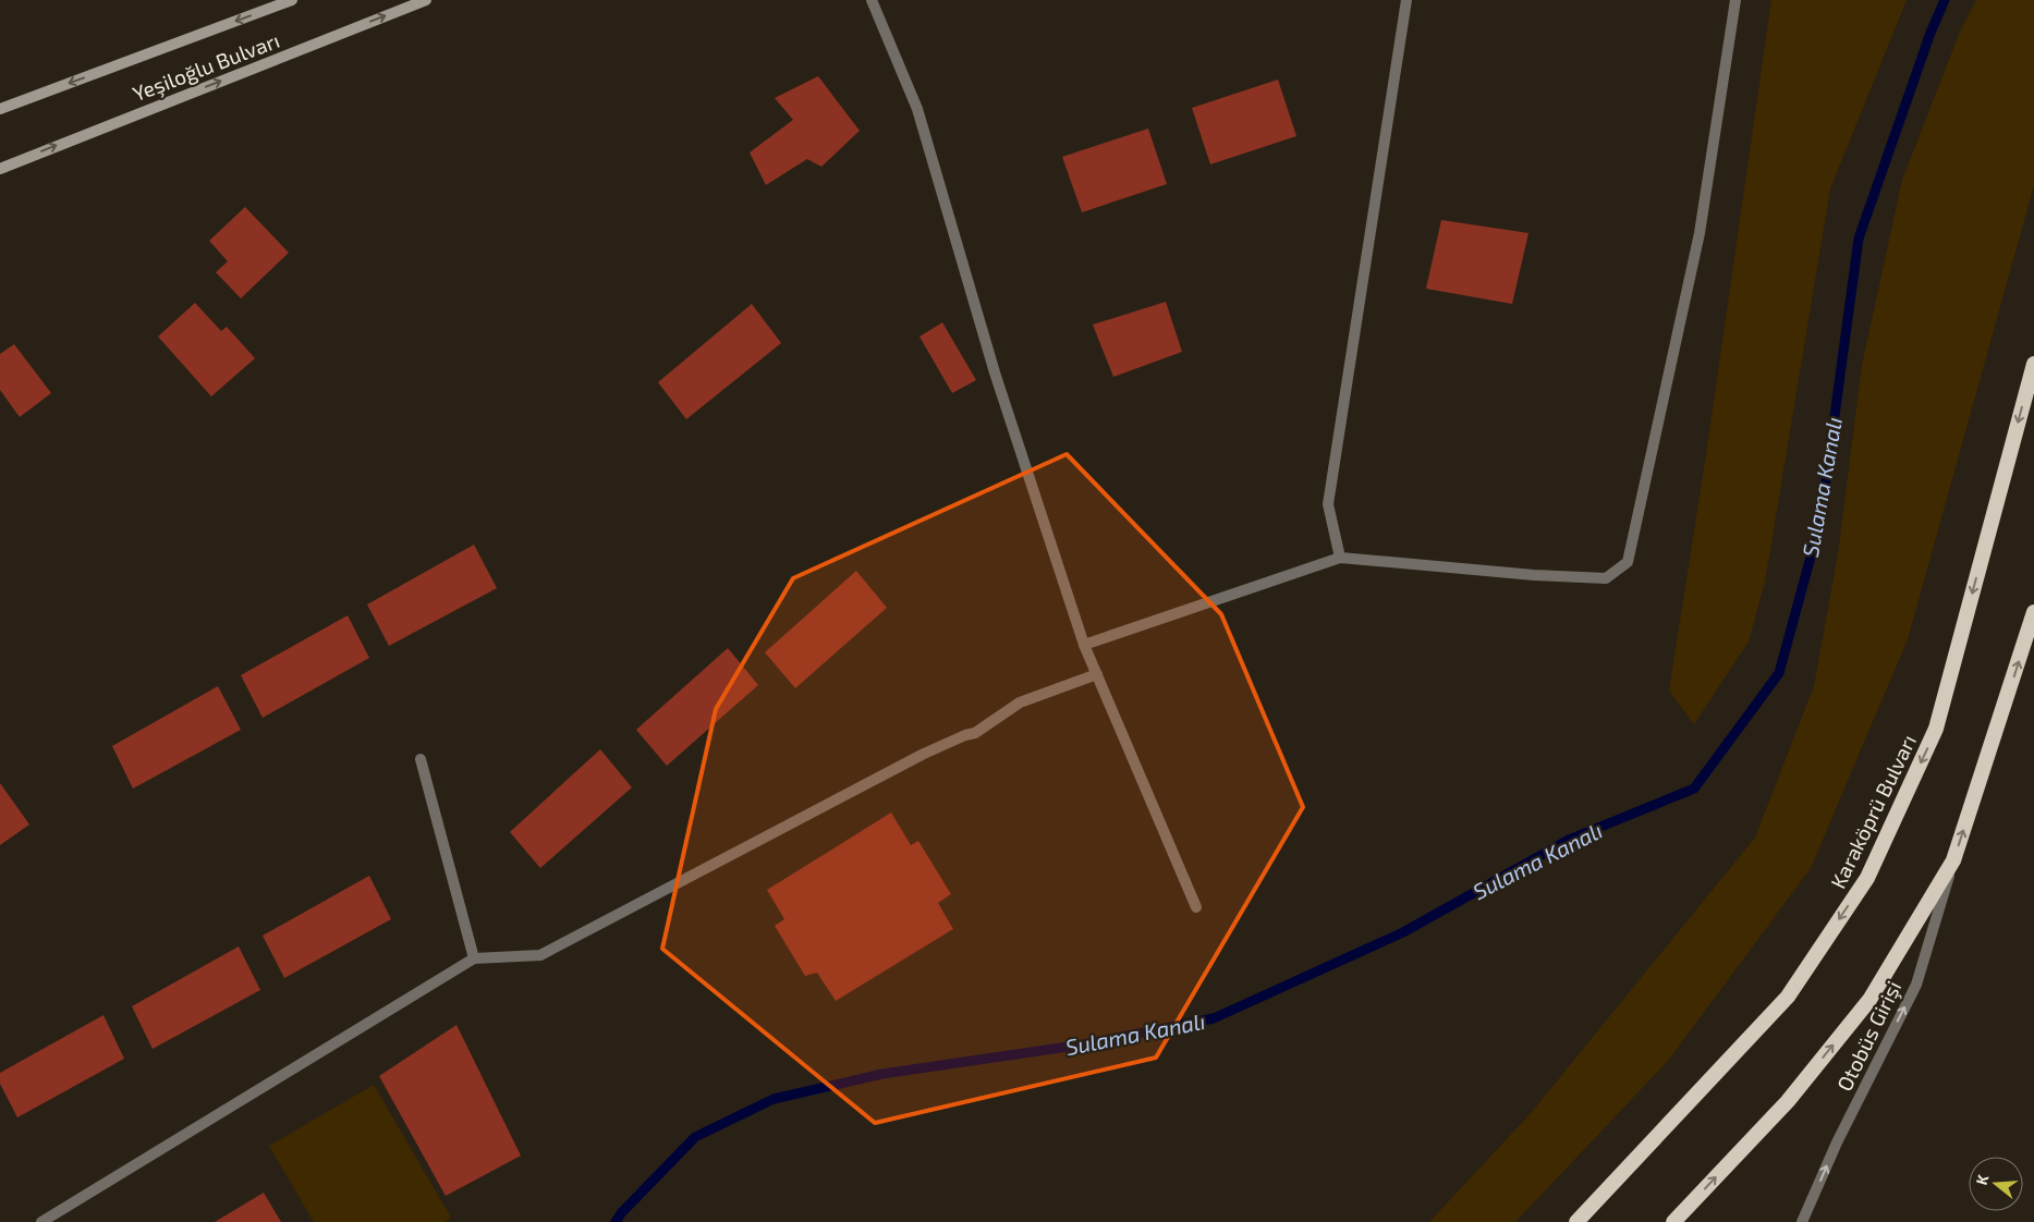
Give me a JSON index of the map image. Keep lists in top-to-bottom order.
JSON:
{
  "streets": {
    "highway": ["Karaköprü Bulvarı"],
    "main road": ["Yeşiloğlu Bulvarı"],
    "street": ["Otobüs Girişi"]
  },
  "one_way": ["Otobüs Girişi"],
  "water": ["Sulama Kanalı"],
  "north": "left"
}
